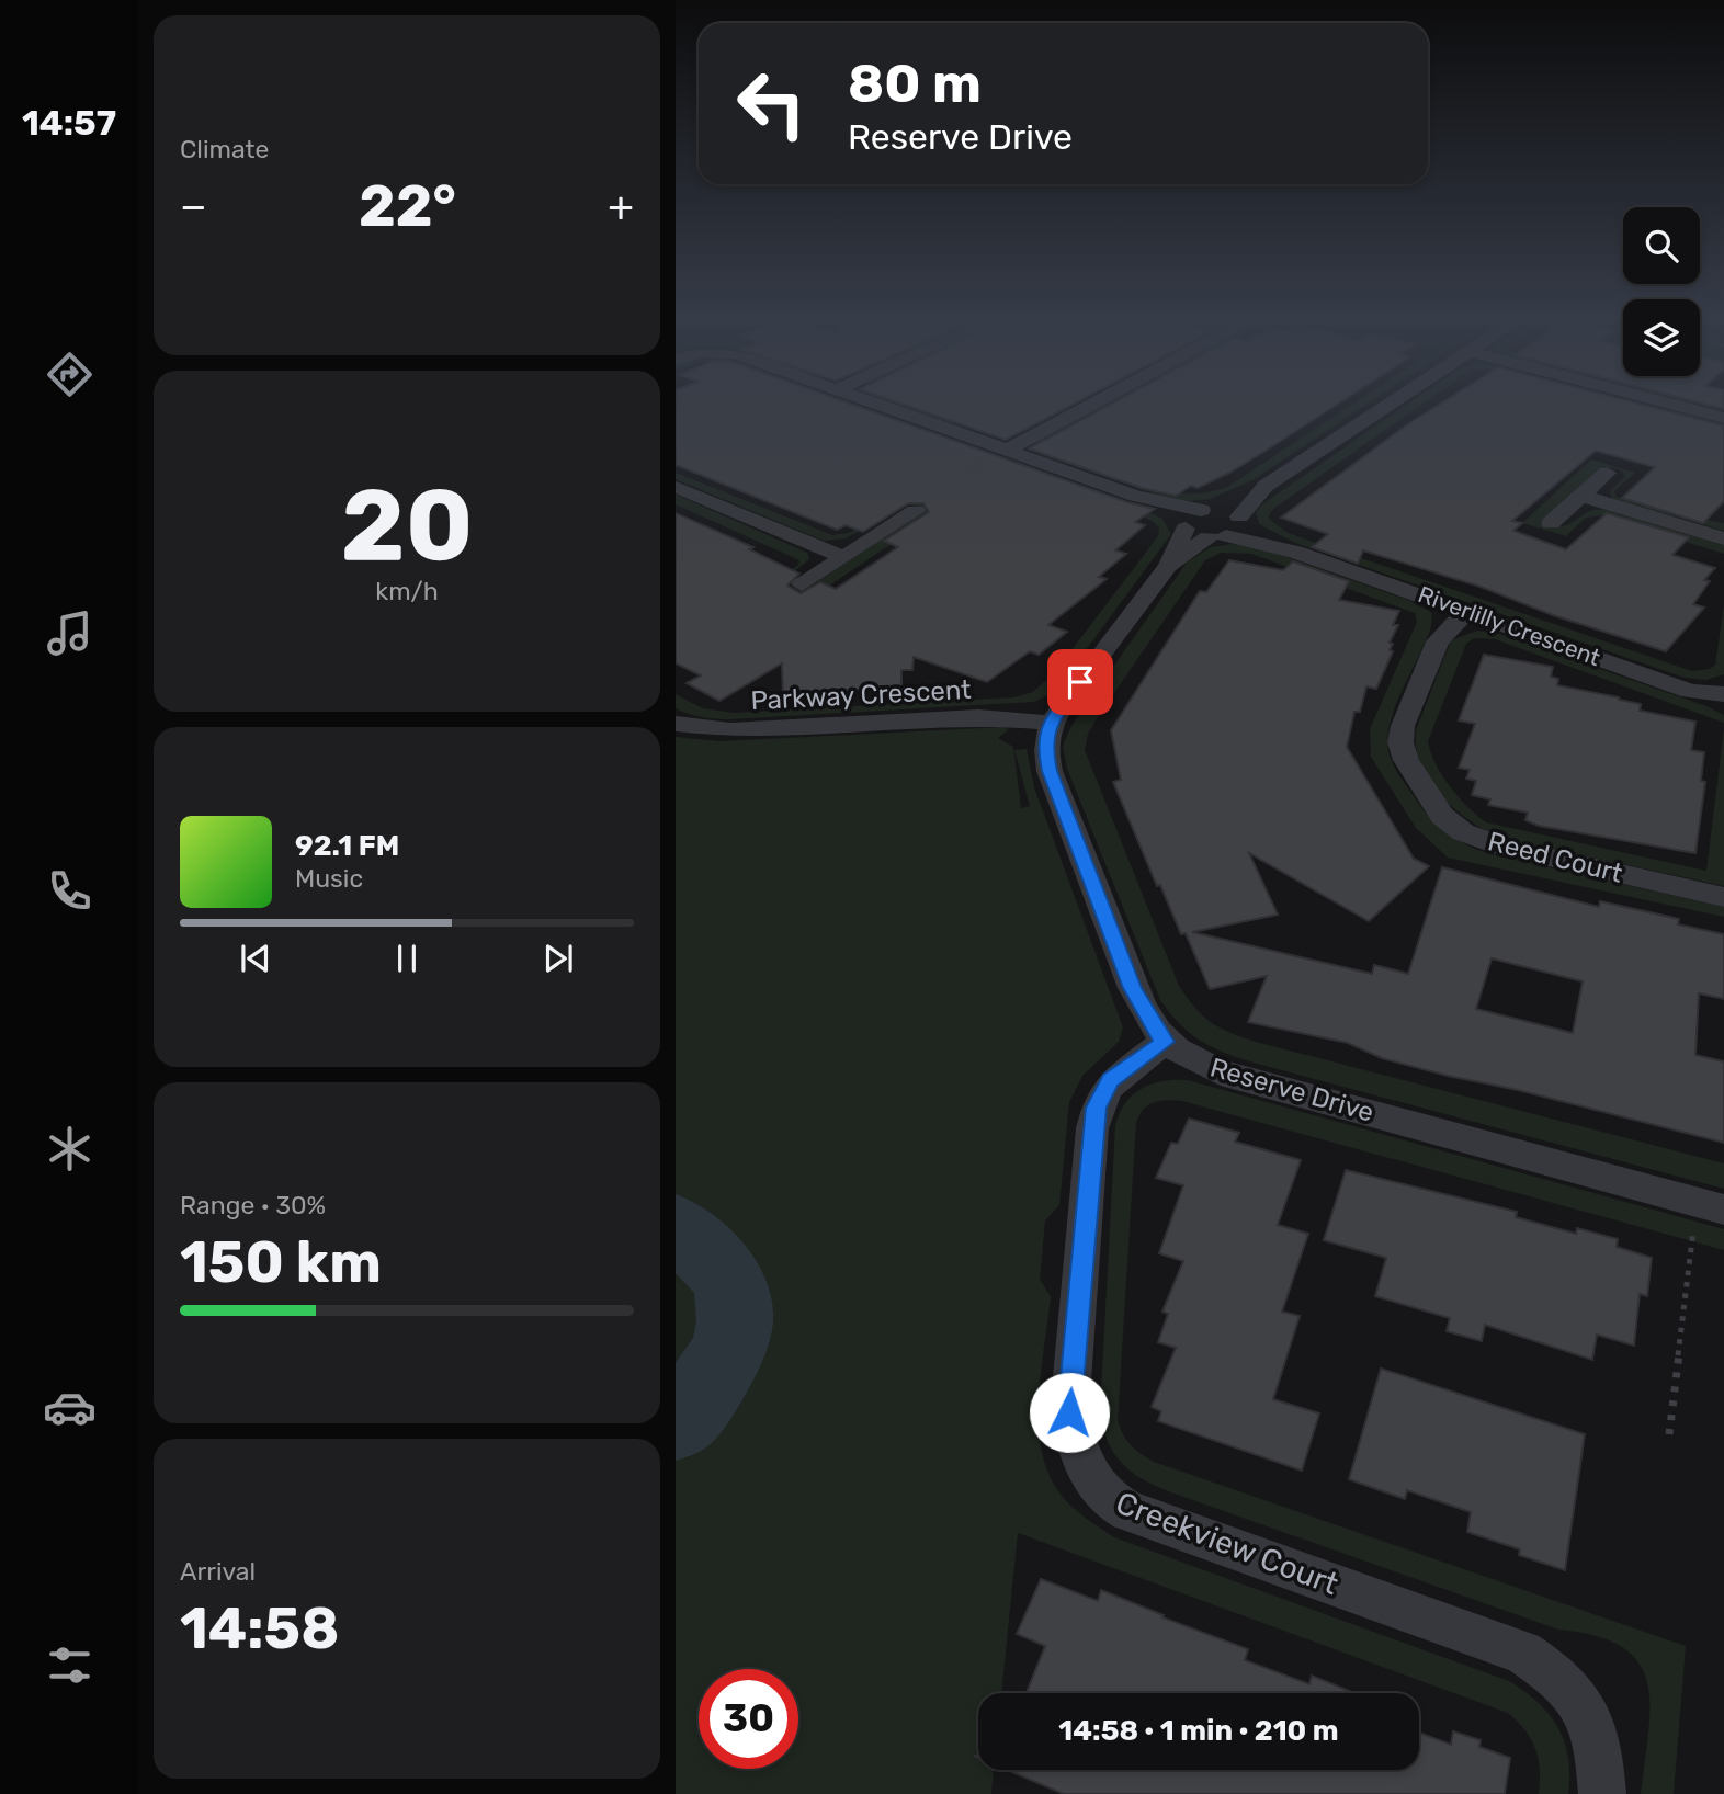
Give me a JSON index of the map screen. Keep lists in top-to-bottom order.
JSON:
{
  "streets": {
    "street": [
      "Riverlilly Crescent",
      "Parkway Crescent",
      "Reed Court",
      "Reserve Drive",
      "Creekview Court"
    ]
  },
  "crossings": [
    ["Riverlilly Crescent", "Reed Court"],
    ["Parkway Crescent", "Reserve Drive"],
    ["Reserve Drive", "Creekview Court"]
  ],
  "page": {
    "tabs": "14:57",
    "tile": [
      "Climate",
      ["20", "km/h"],
      ["Range · 30%", "150 km"],
      ["Arrival", "14:58"]
    ],
    "turn": ["80 m", "Reserve Drive"],
    "heat": ["−", "22°", "+"],
    "song": ["92.1 FM", "Music"],
    "limit": "30",
    "trip": "14:58 · 1 min · 210 m"
  }
}
